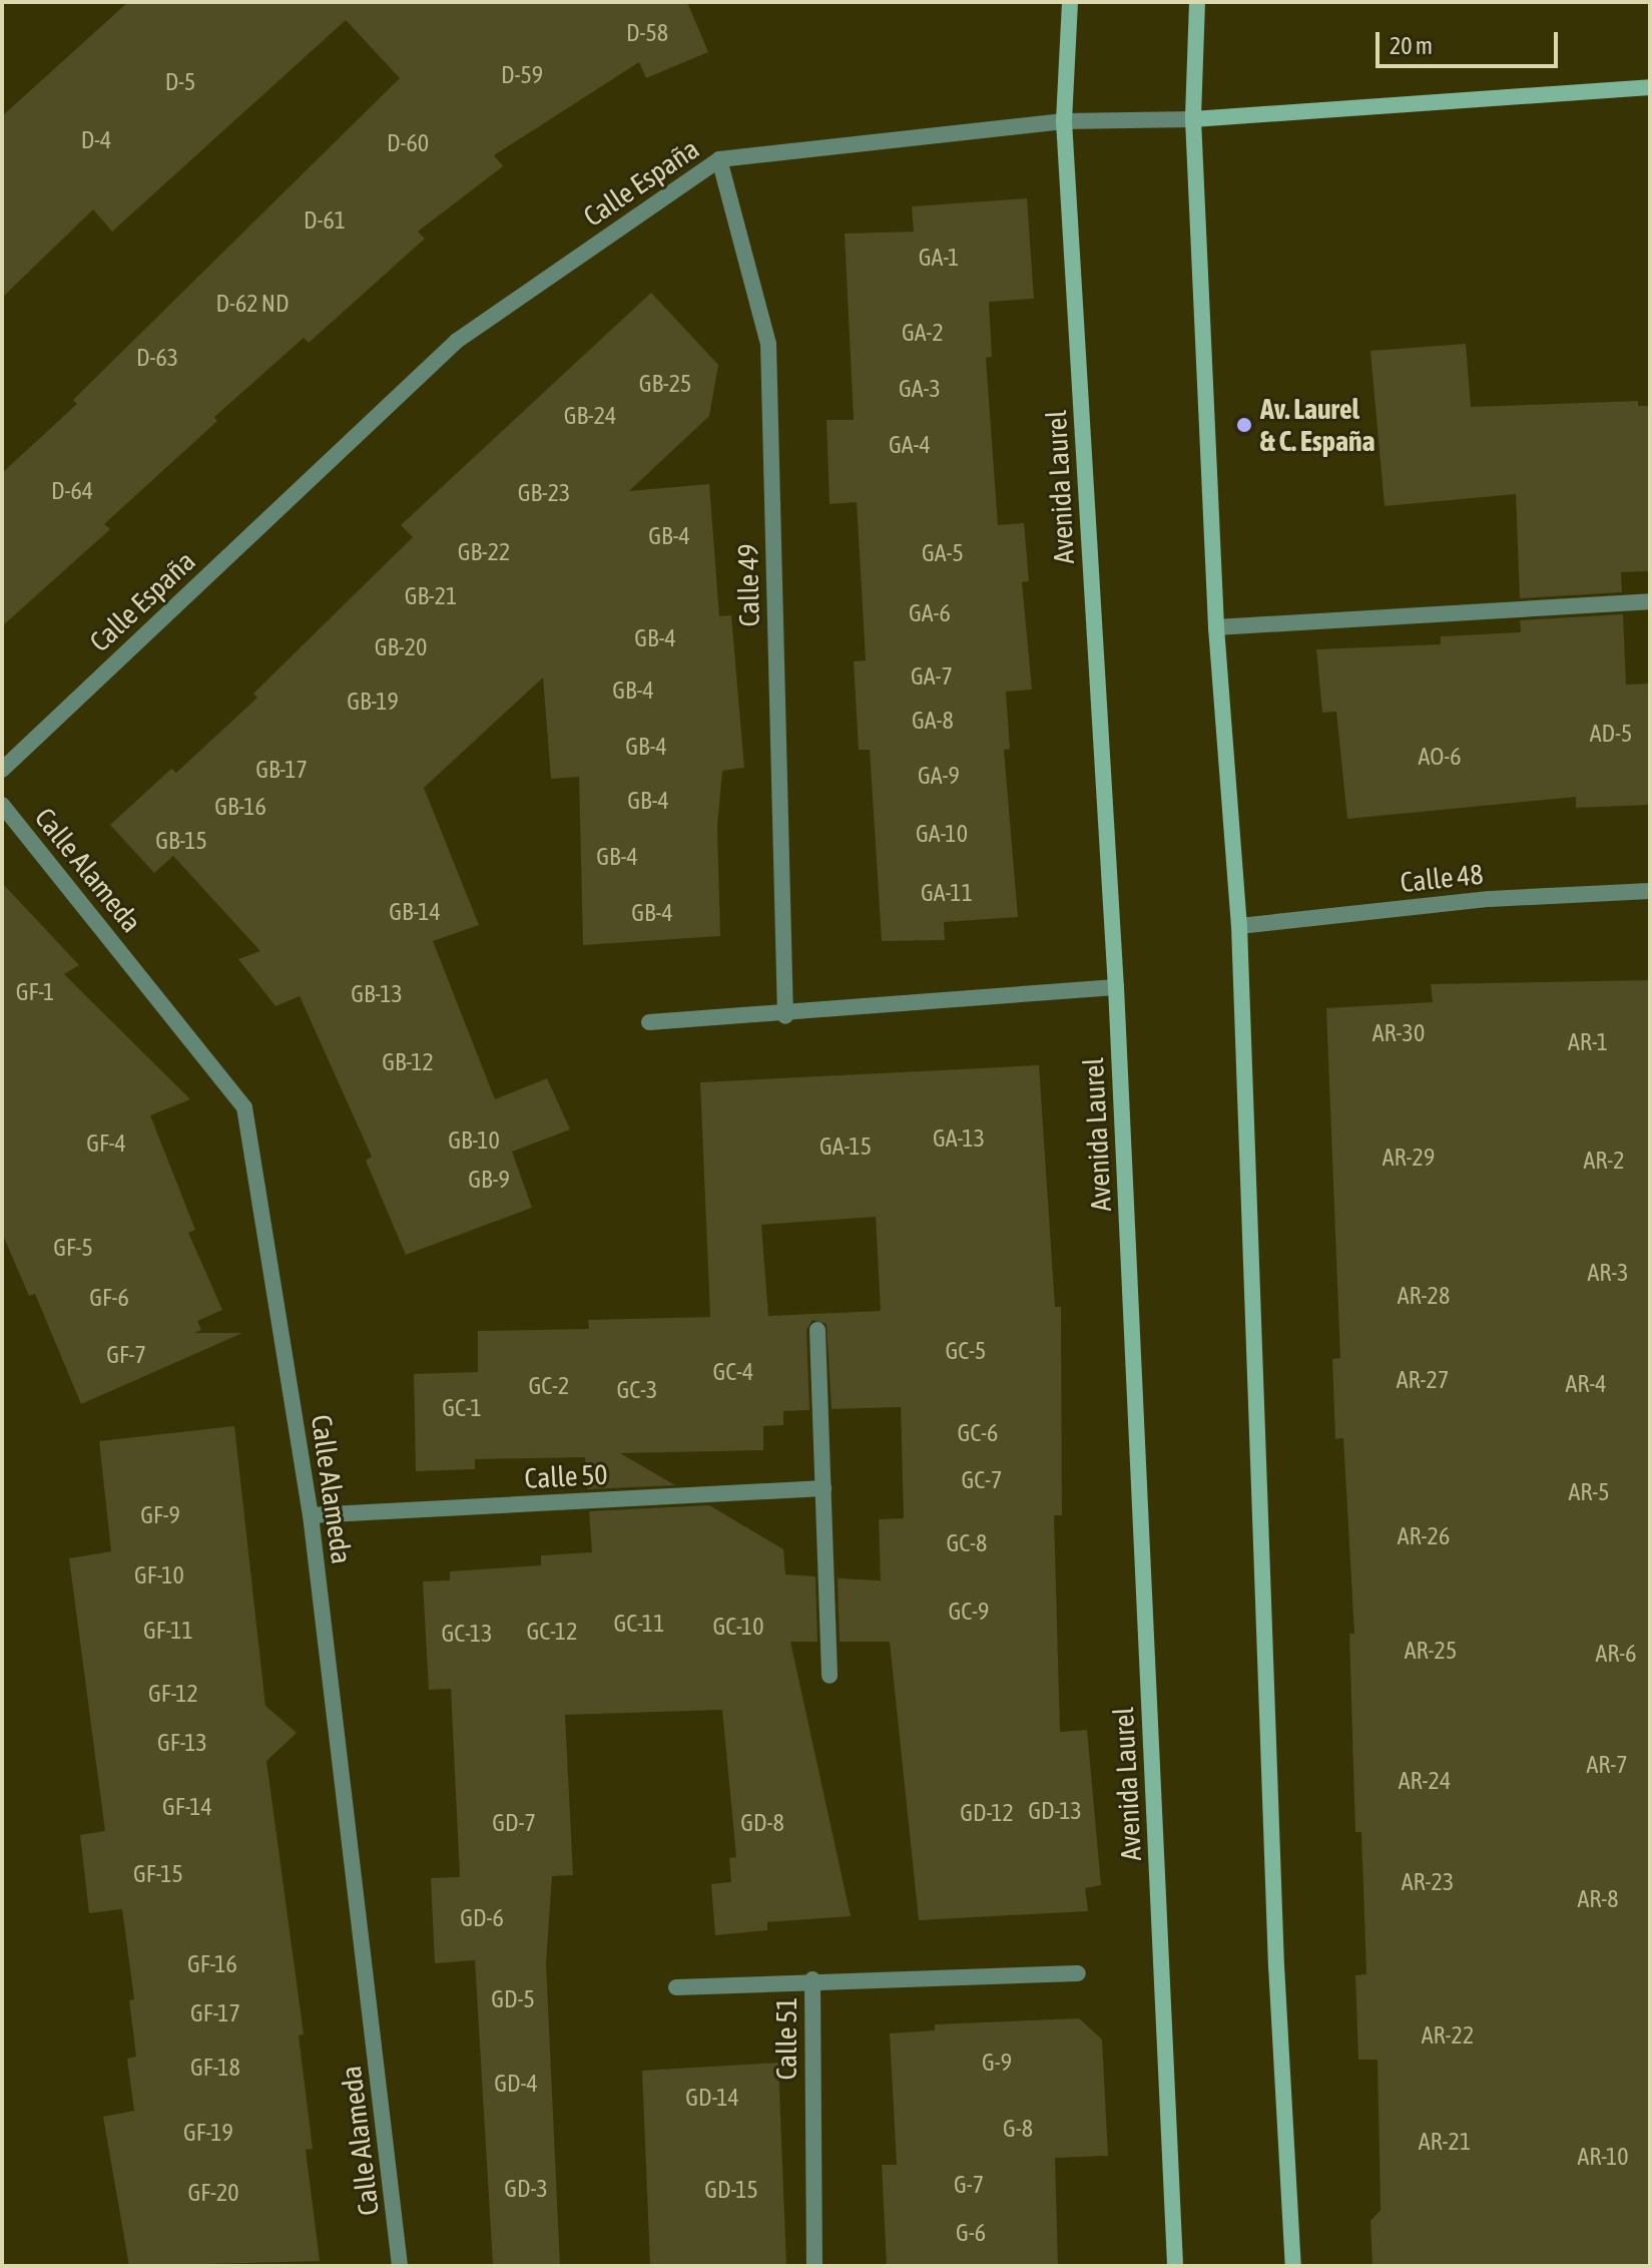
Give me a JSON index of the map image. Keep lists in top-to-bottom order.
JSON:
{
  "streets": {
    "street": [
      "Calle España",
      "Avenida Laurel",
      "Calle 49",
      "Calle Alameda",
      "Calle 48",
      "Calle 50",
      "Calle 51"
    ]
  },
  "crossings": [
    ["Calle España", "Avenida Laurel"],
    ["Calle España", "Calle 49"],
    ["Calle Alameda", "Calle 50"]
  ],
  "places": ["Av. Laurel & C. España"],
  "house_numbers": [
    "D-58",
    "D-59",
    "D-5",
    "D-4",
    "D-60",
    "D-61",
    "GA-1",
    "D-62 ND",
    "GA-2",
    "D-63",
    "GB-25",
    "GA-3",
    "GB-24",
    "GA-4",
    "D-64",
    "GB-23",
    "GB-4",
    "GB-22",
    "GA-5",
    "GB-21",
    "GA-6",
    "GB-4",
    "GB-20",
    "GA-7",
    "GB-4",
    "GB-19",
    "GA-8",
    "AD-5",
    "GB-4",
    "AO-6",
    "GB-17",
    "GA-9",
    "GB-4",
    "GB-16",
    "GA-10",
    "GB-15",
    "GB-4",
    "GA-11",
    "GB-14",
    "GB-4",
    "GF-1",
    "GB-13",
    "AR-30",
    "AR-1",
    "GB-12",
    "GA-13",
    "GB-10",
    "GF-4",
    "GA-15",
    "AR-29",
    "AR-2",
    "GB-9",
    "GF-5",
    "AR-3",
    "AR-28",
    "GF-6",
    "GC-5",
    "GF-7",
    "GC-4",
    "AR-27",
    "AR-4",
    "GC-2",
    "GC-3",
    "GC-1",
    "GC-6",
    "GC-7",
    "AR-5",
    "GF-9",
    "AR-26",
    "GC-8",
    "GF-10",
    "GC-9",
    "GC-11",
    "GC-10",
    "GF-11",
    "GC-12",
    "GC-13",
    "AR-25",
    "AR-6",
    "GF-12",
    "GF-13",
    "AR-7",
    "AR-24",
    "GF-14",
    "GD-13",
    "GD-12",
    "GD-7",
    "GD-8",
    "GF-15",
    "AR-23",
    "AR-8",
    "GD-6",
    "GF-16",
    "GD-5",
    "GF-17",
    "AR-22",
    "G-9",
    "GF-18",
    "GD-4",
    "GD-14",
    "G-8",
    "GF-19",
    "AR-21",
    "AR-10",
    "G-7",
    "GD-3",
    "GD-15",
    "GF-20",
    "G-6"
  ],
  "scale_bar": "20 m"
}
